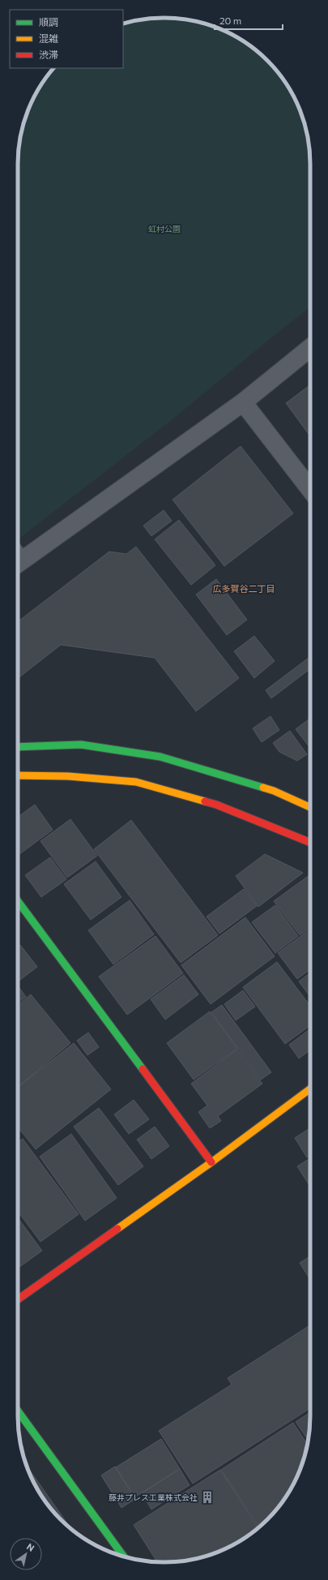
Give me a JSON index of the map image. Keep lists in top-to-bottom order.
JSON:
{
  "districts": ["広多賀谷二丁目"],
  "parks": ["虹村公園"],
  "places": {
    "building": ["藤井プレス工業株式会社"]
  },
  "legend": ["順調", "混雑", "渋滞"],
  "scale_bar": "20 m",
  "north": "top right"
}
